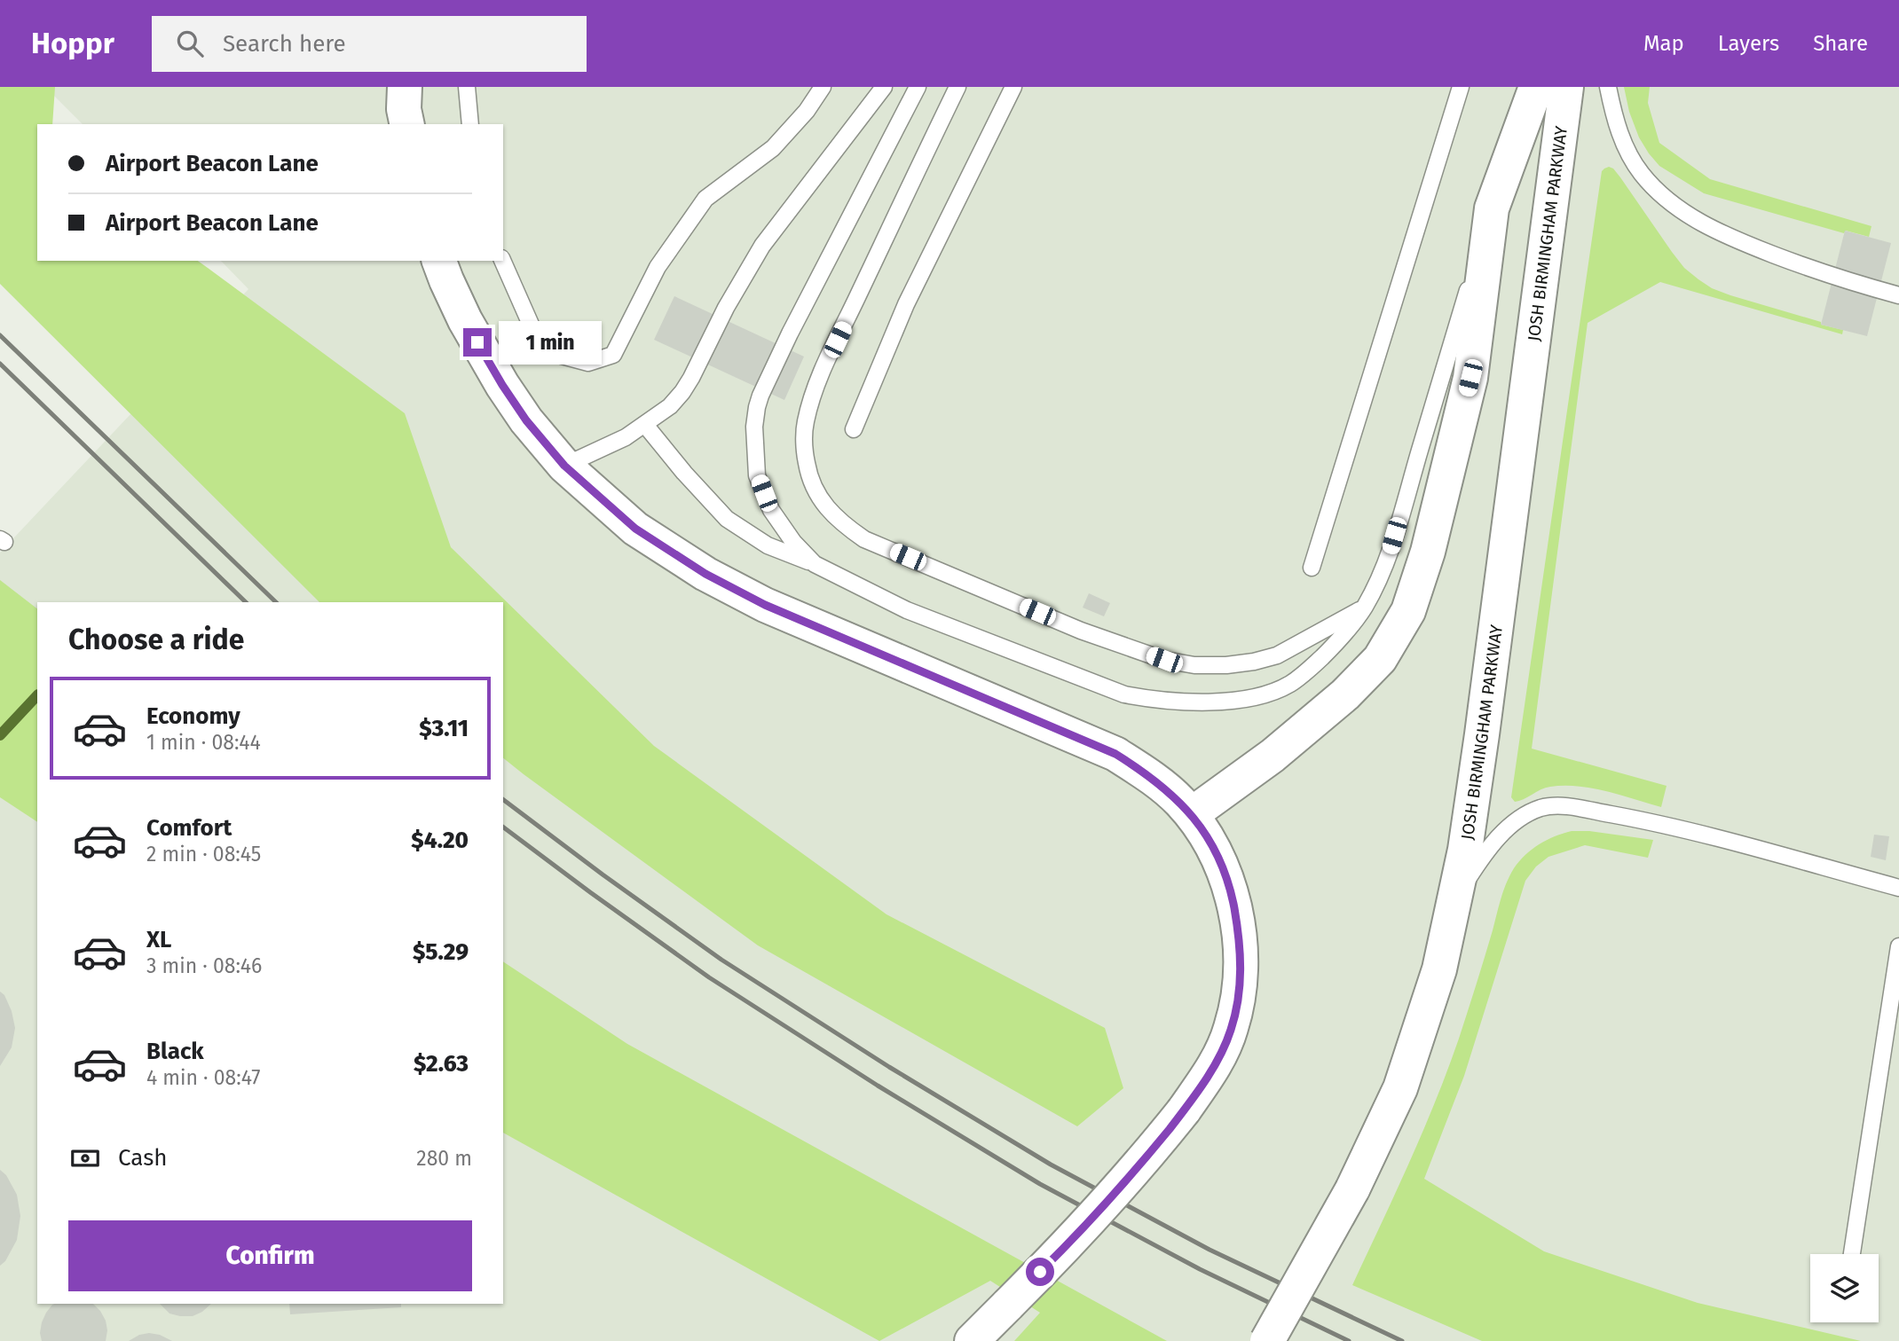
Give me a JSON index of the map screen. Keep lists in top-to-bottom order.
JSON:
{
  "streets": {
    "main road": ["JOSH BIRMINGHAM PARKWAY"]
  },
  "page": {
    "header": "Hoppr",
    "search": "Search here",
    "nav": ["Map", "Layers", "Share"],
    "banner": ["Airport Beacon Lane", "Airport Beacon Lane"],
    "bubble": "1 min",
    "heading": "Choose a ride",
    "list": [
      {
        "name": "Economy",
        "note": "1 min · 08:44",
        "value": "$3.11"
      },
      {
        "name": "Comfort",
        "note": "2 min · 08:45",
        "value": "$4.20"
      },
      {
        "name": "XL",
        "note": "3 min · 08:46",
        "value": "$5.29"
      },
      {
        "name": "Black",
        "note": "4 min · 08:47",
        "value": "$2.63"
      }
    ],
    "pay": ["Cash", "280 m"],
    "buttons": "Confirm"
  }
}
